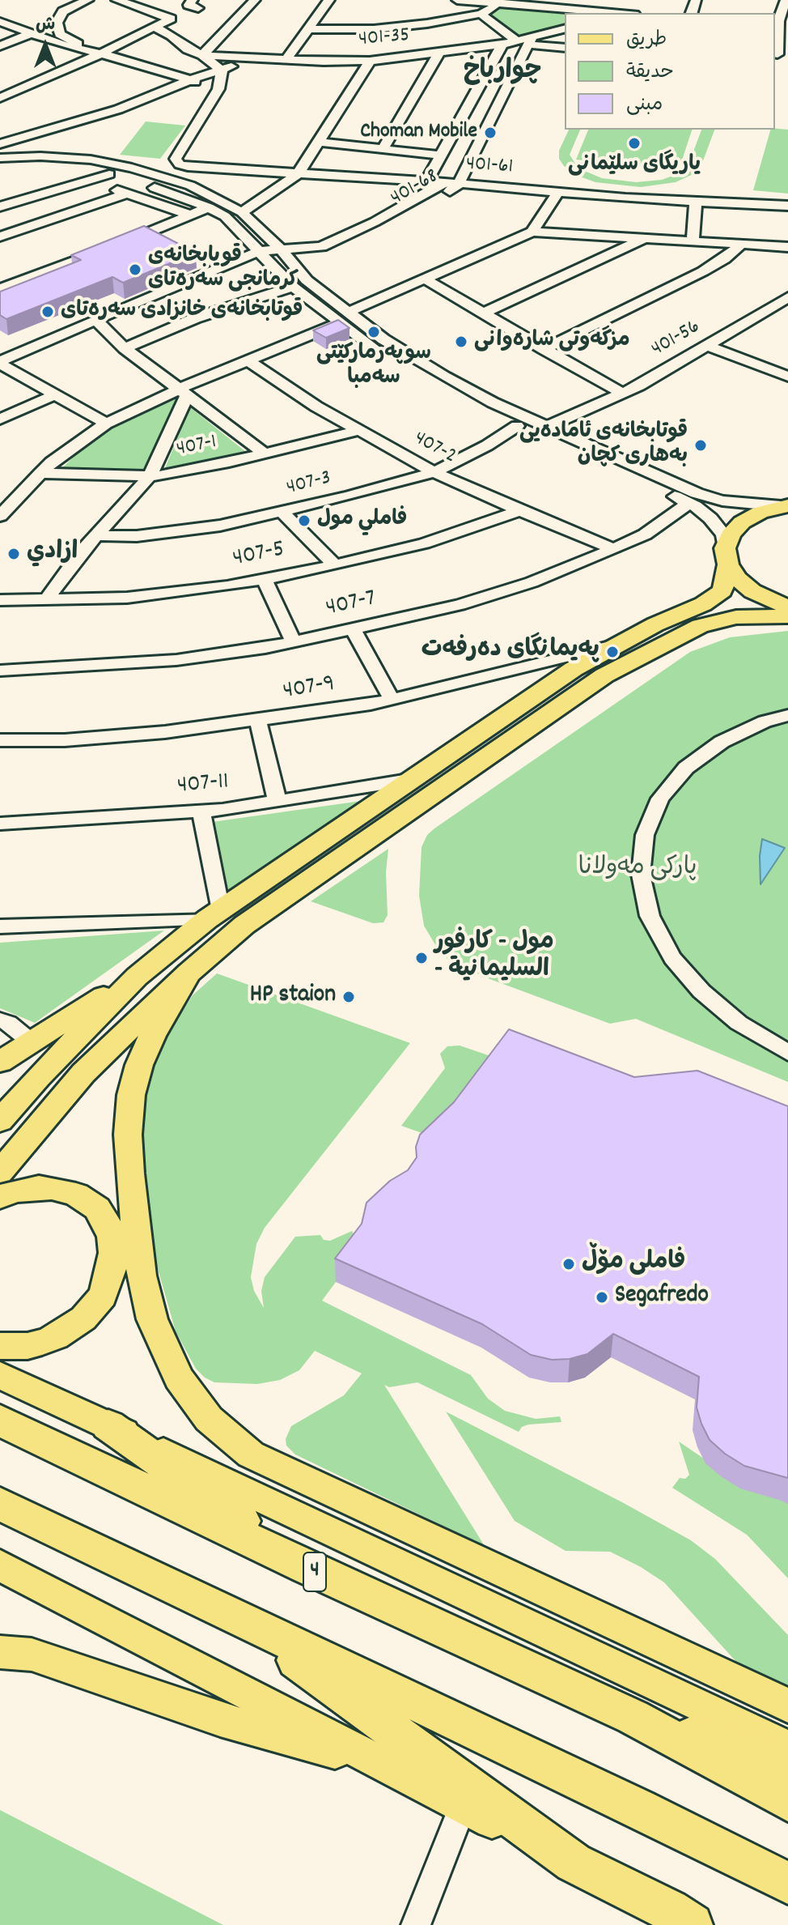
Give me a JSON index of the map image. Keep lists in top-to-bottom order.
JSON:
{
  "streets": {
    "highway": ["4"],
    "street": [
      "401-35",
      "401-61",
      "401-68",
      "401-56",
      "407-1",
      "407-2",
      "407-3",
      "407-5",
      "407-7",
      "407-9",
      "407-11"
    ]
  },
  "crossings": [
    ["401-61", "401-68"],
    ["407-1", "407-2"],
    ["407-2", "407-3"],
    ["407-2", "407-5"],
    ["407-2", "407-7"]
  ],
  "districts": ["چوارباخ"],
  "parks": ["پارکی مەولانا"],
  "places": [
    "Choman Mobile",
    "یاریگای سلێمانی",
    "قویابخانەی کرمانجی سەرەتای",
    "قوتابخانەی خانزادی سەرەتای",
    "سوپەرمارکێتی سەمبا",
    "مزگەوتی شارەوانی",
    "قوتابخانەی ئامادەیی بەهاری کچان",
    "فاملي مول",
    "ازادي",
    "پەیمانگای دەرفەت",
    "مول - كارفور - السليمانية",
    "HP staion",
    "فاملی مۆڵ",
    "Segafredo"
  ],
  "legend": ["طريق", "حديقة", "مبنى"],
  "north": "top"
}
